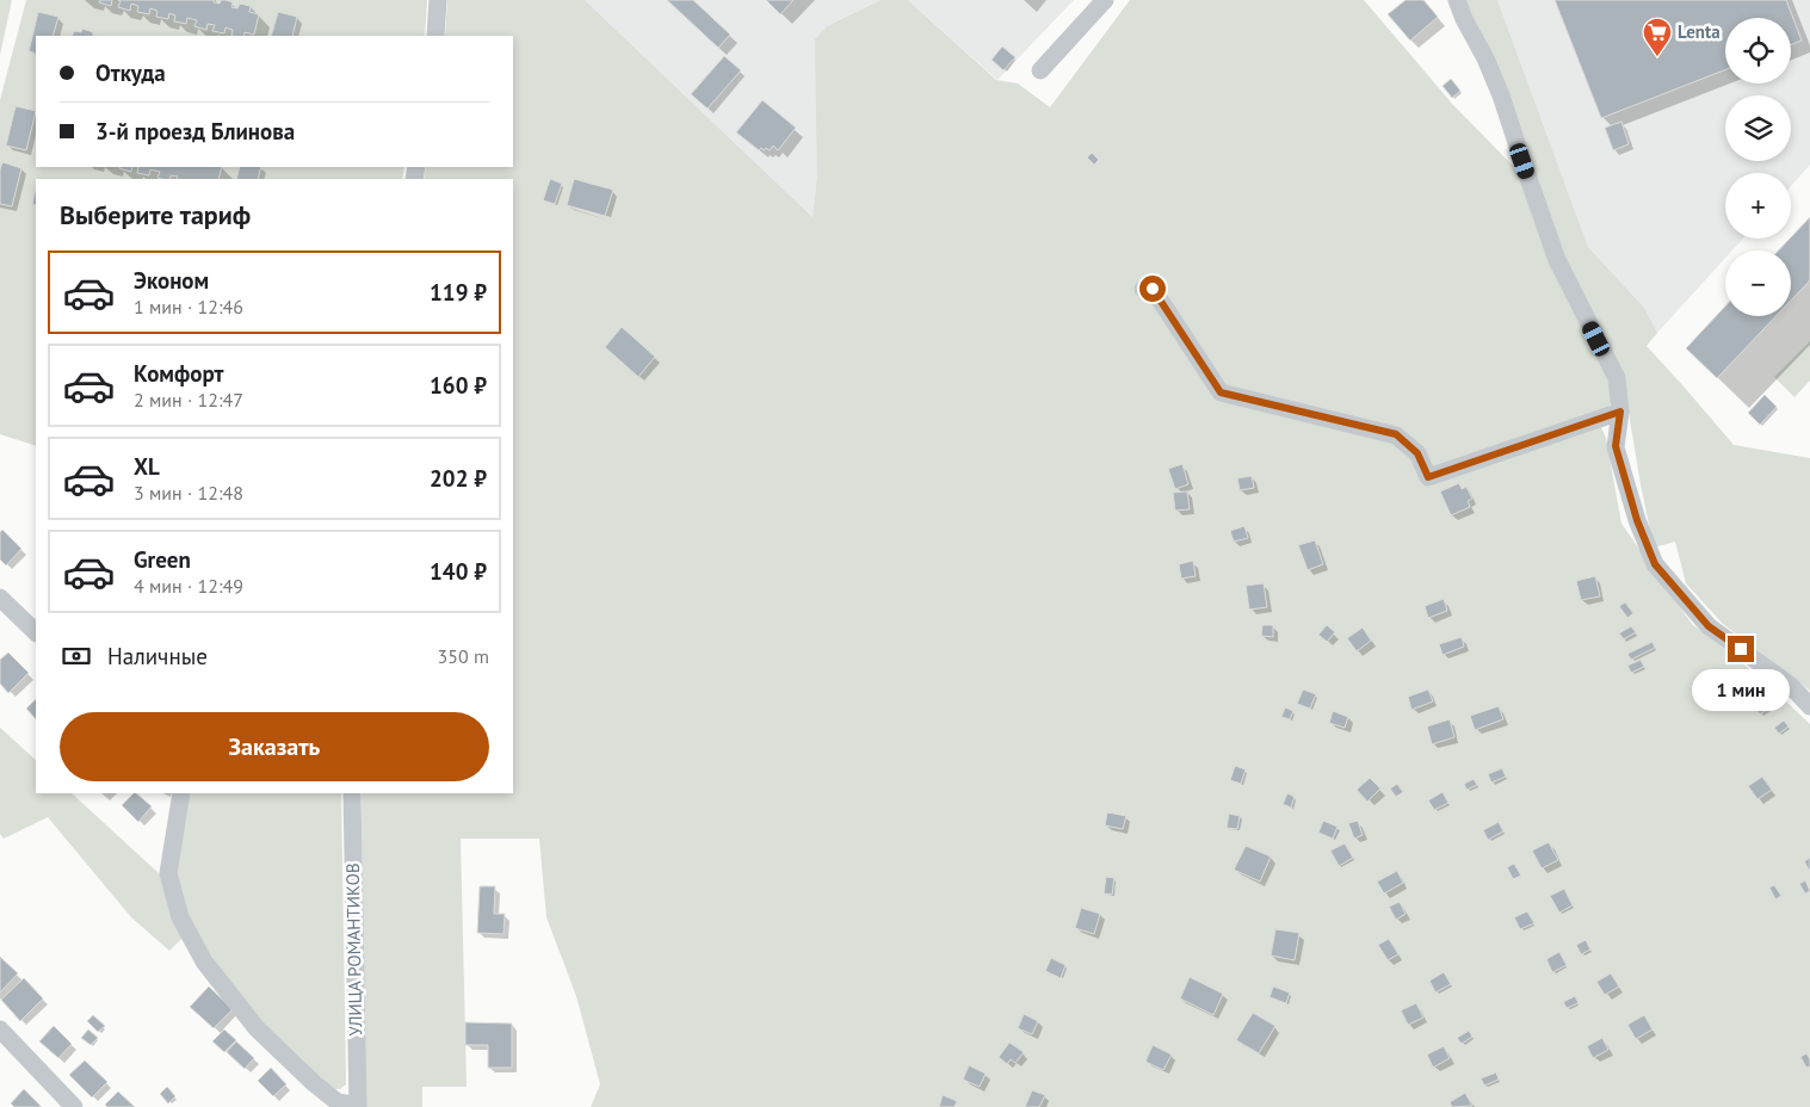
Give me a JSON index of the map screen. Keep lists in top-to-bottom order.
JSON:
{
  "streets": {
    "street": ["УЛИЦА РОМАНТИКОВ"]
  },
  "places": {
    "supermarket": ["Lenta"]
  },
  "page": {
    "map_buttons": ["+", "−"],
    "banner": ["Откуда", "3-й проезд Блинова"],
    "heading": "Выберите тариф",
    "list": [
      {
        "name": "Эконом",
        "note": "1 мин · 12:46",
        "value": "119 ₽"
      },
      {
        "name": "Комфорт",
        "note": "2 мин · 12:47",
        "value": "160 ₽"
      },
      {
        "name": "XL",
        "note": "3 мин · 12:48",
        "value": "202 ₽"
      },
      {
        "name": "Green",
        "note": "4 мин · 12:49",
        "value": "140 ₽"
      }
    ],
    "pay": ["Наличные", "350 m"],
    "bubble": "1 мин",
    "buttons": "Заказать"
  }
}
